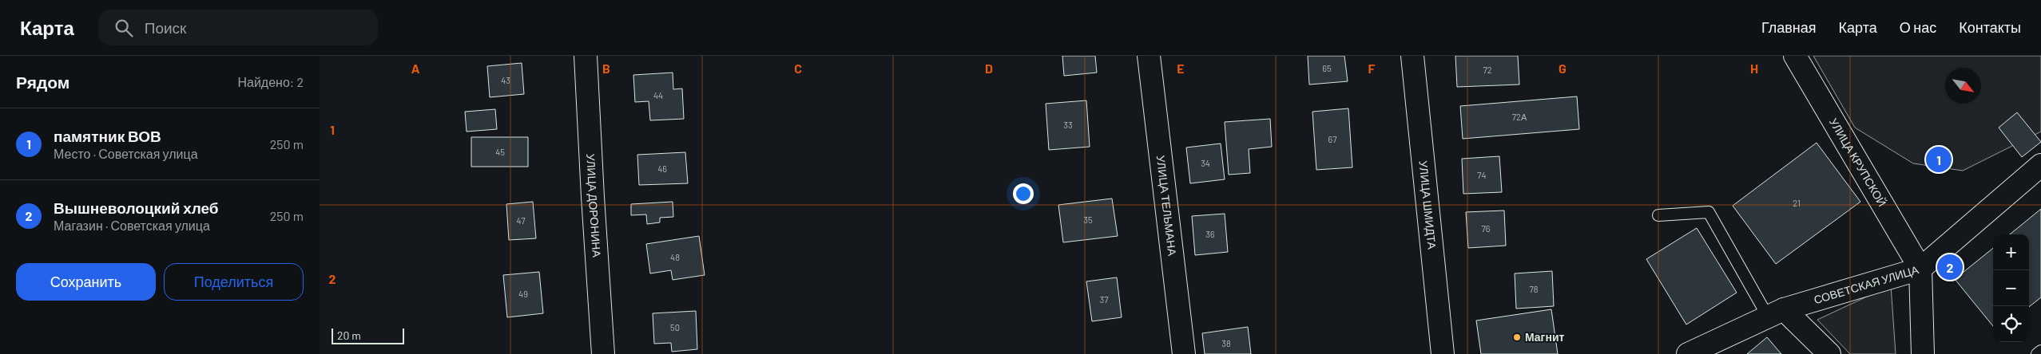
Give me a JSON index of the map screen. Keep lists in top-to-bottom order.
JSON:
{
  "streets": {
    "street": [
      "УЛИЦА КРУПСКОЙ",
      "УЛИЦА ДОРОНИНА",
      "УЛИЦА ТЕЛЬМАНА",
      "УЛИЦА ШМИДТА",
      "СОВЕТСКАЯ УЛИЦА"
    ]
  },
  "crossings": [
    ["УЛИЦА КРУПСКОЙ", "СОВЕТСКАЯ УЛИЦА"]
  ],
  "places": ["Магнит"],
  "house_numbers": [
    "65",
    "72",
    "43",
    "44",
    "72А",
    "33",
    "67",
    "45",
    "34",
    "46",
    "74",
    "21",
    "35",
    "47",
    "76",
    "36",
    "48",
    "78",
    "49",
    "37",
    "50",
    "38"
  ],
  "scale_bar": "20 m",
  "north": "bottom right",
  "page": {
    "header": "Карта",
    "search": "Поиск",
    "nav": [
      "Главная",
      "Карта",
      "О нас",
      "Контакты"
    ],
    "heading": ["Рядом", "Найдено: 2"],
    "list": [
      {
        "mark": "1",
        "name": "памятник ВОВ",
        "note": "Место · Советская улица",
        "value": "250 m"
      },
      {
        "mark": "2",
        "name": "Вышневолоцкий хлеб",
        "note": "Магазин · Советская улица",
        "value": "250 m"
      }
    ],
    "pins": ["1", "2"],
    "map_buttons": ["+", "−"],
    "buttons": ["Сохранить", "Поделиться"],
    "scale": "20 m"
  },
  "grid": {
    "columns": [
      "A",
      "B",
      "C",
      "D",
      "E",
      "F",
      "G",
      "H"
    ],
    "rows": ["1", "2"]
  }
}
